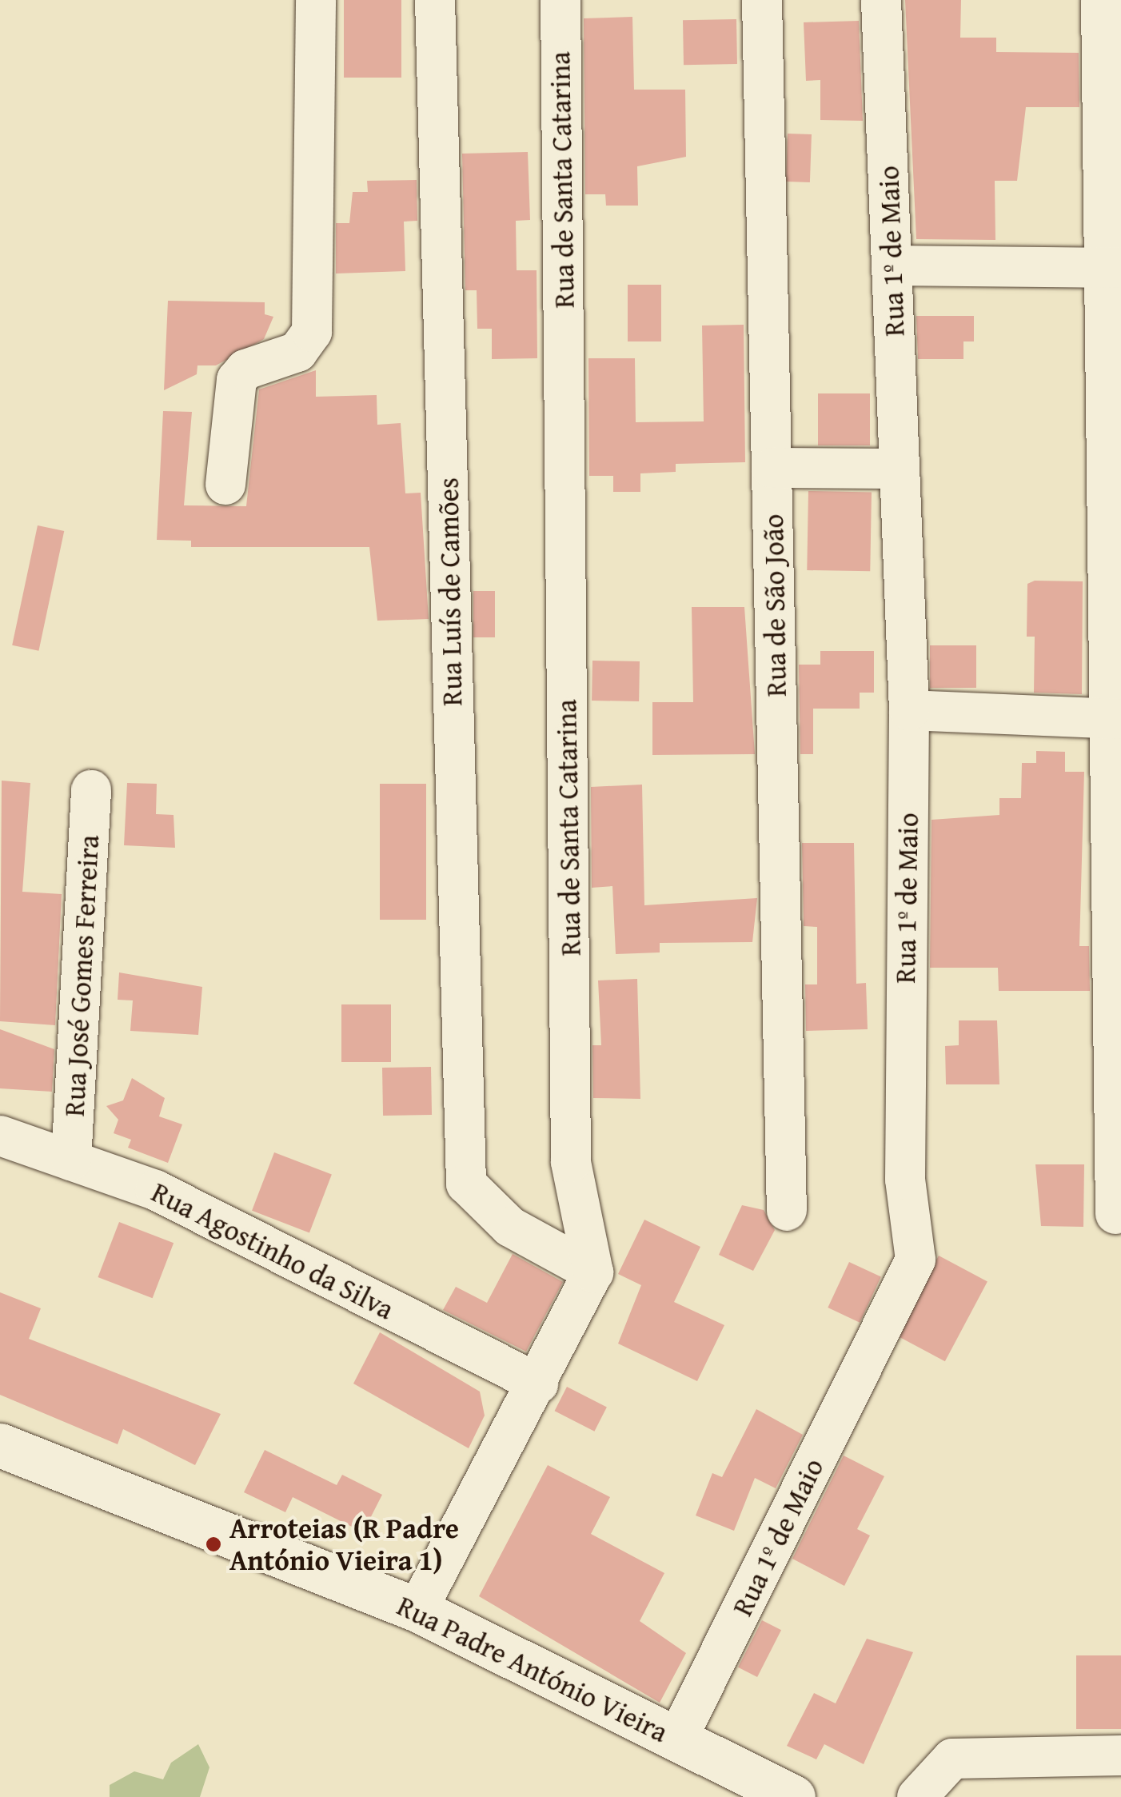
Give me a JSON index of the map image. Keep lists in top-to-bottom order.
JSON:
{
  "streets": {
    "street": [
      "Rua de Santa Catarina",
      "Rua 1º de Maio",
      "Rua Luís de Camões",
      "Rua de São João",
      "Rua José Gomes Ferreira",
      "Rua Agostinho da Silva",
      "Rua Padre António Vieira"
    ]
  },
  "crossings": [
    ["Rua de Santa Catarina", "Rua Luís de Camões"],
    ["Rua 1º de Maio", "Rua Padre António Vieira"],
    ["Rua José Gomes Ferreira", "Rua Agostinho da Silva"]
  ],
  "places": ["Arroteias (R Padre António Vieira 1)"]
}
